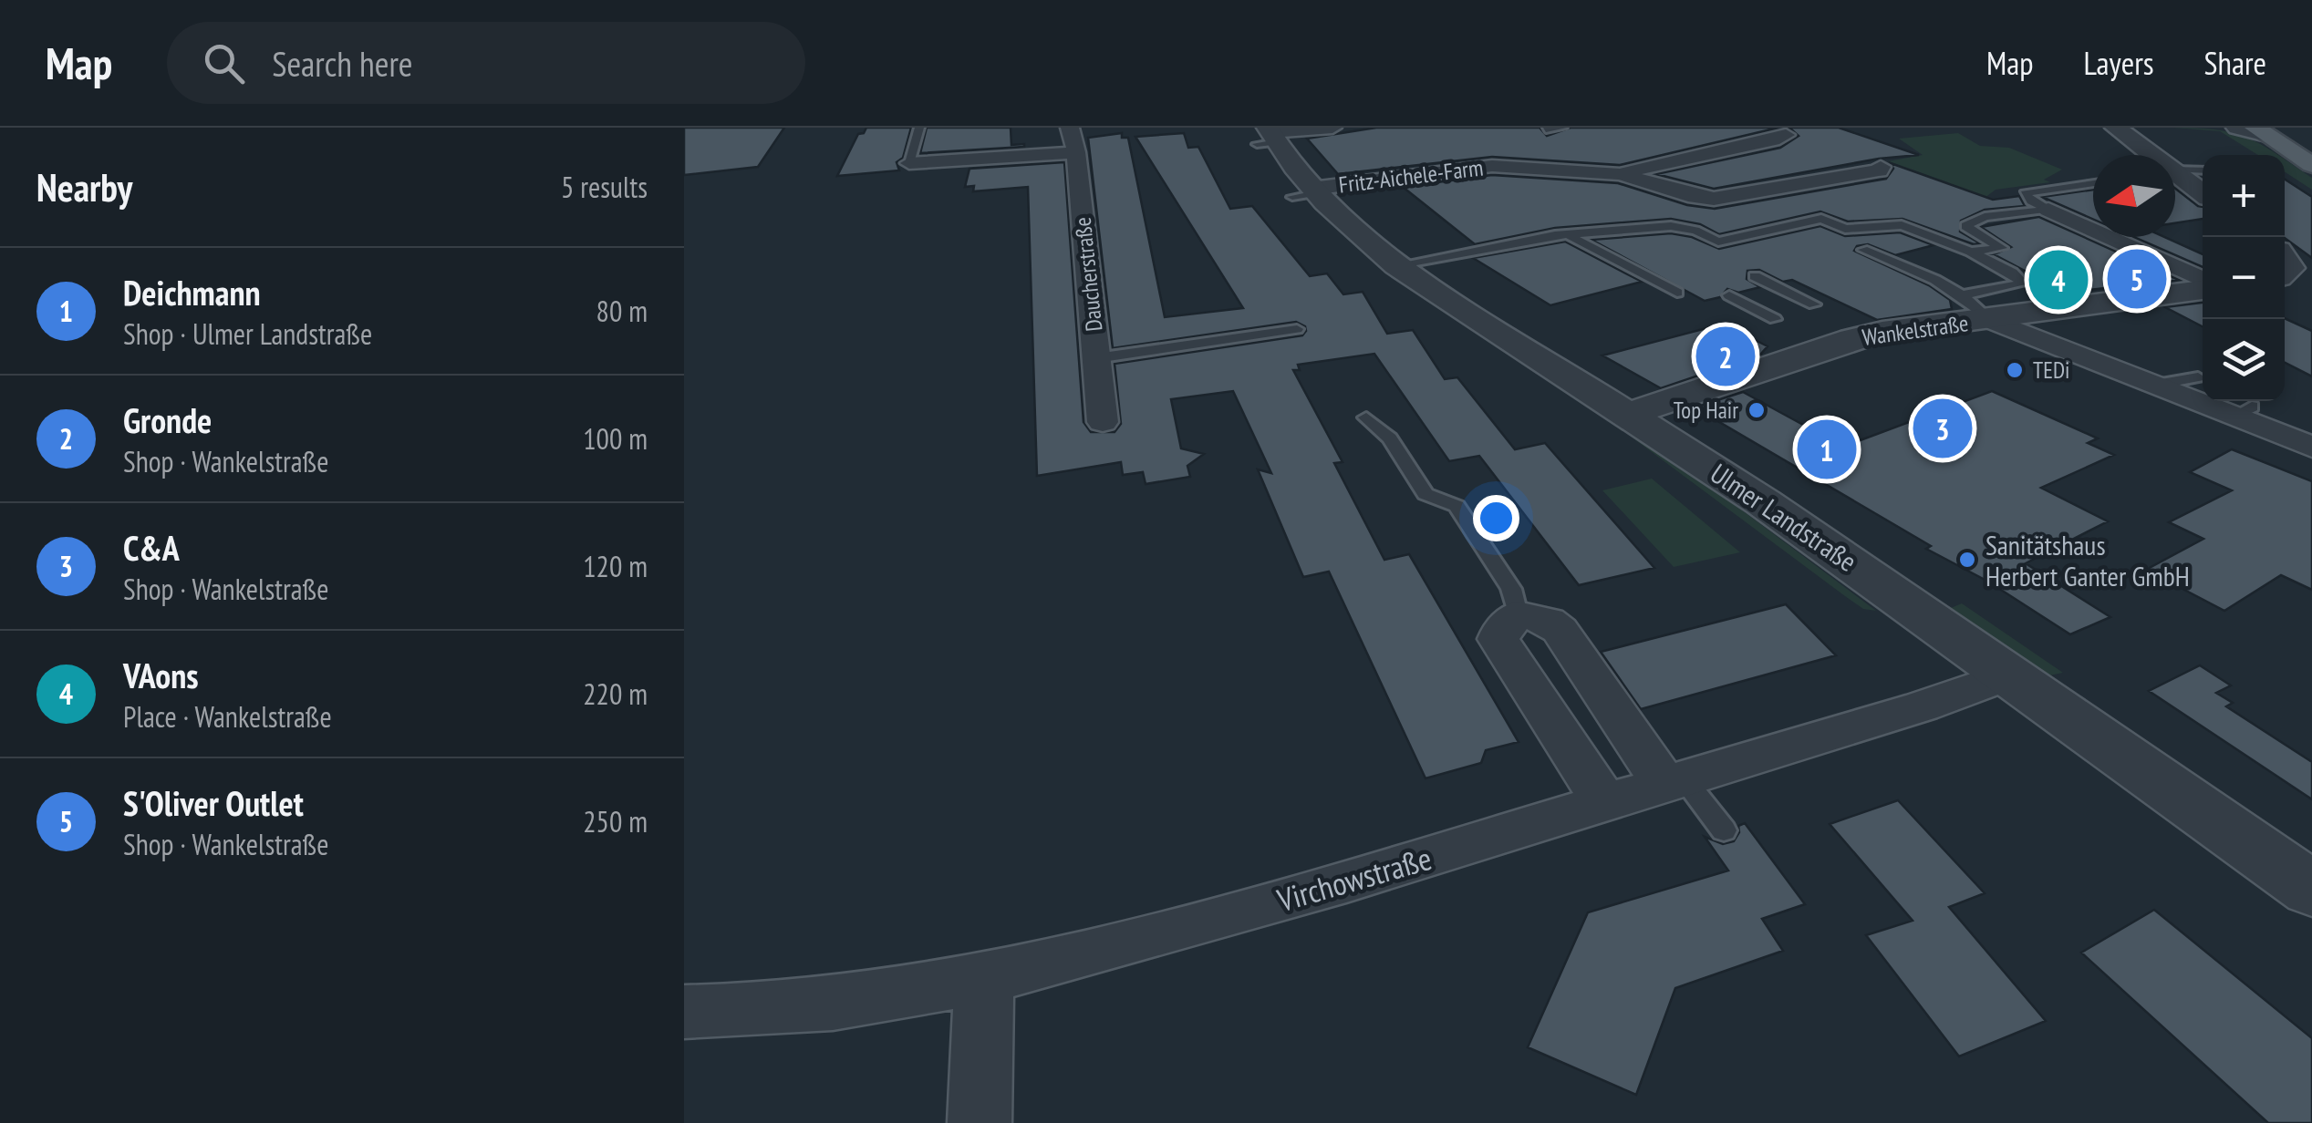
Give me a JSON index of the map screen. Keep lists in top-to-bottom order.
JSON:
{
  "streets": {
    "street": [
      "Fritz-Aichele-Farm",
      "Daucherstraße",
      "Wankelstraße",
      "Ulmer Landstraße",
      "Virchowstraße"
    ]
  },
  "crossings": [
    ["Fritz-Aichele-Farm", "Ulmer Landstraße"],
    ["Wankelstraße", "Ulmer Landstraße"],
    ["Ulmer Landstraße", "Virchowstraße"]
  ],
  "places": ["TEDi", "Top Hair", "Sanitätshaus Herbert Ganter GmbH"],
  "north": "left",
  "page": {
    "header": "Map",
    "search": "Search here",
    "nav": ["Map", "Layers", "Share"],
    "heading": ["Nearby", "5 results"],
    "map_buttons": ["+", "−"],
    "pins": [
      "5",
      "4",
      "2",
      "3",
      "1"
    ],
    "list": [
      {
        "mark": "1",
        "name": "Deichmann",
        "note": "Shop · Ulmer Landstraße",
        "value": "80 m"
      },
      {
        "mark": "2",
        "name": "Gronde",
        "note": "Shop · Wankelstraße",
        "value": "100 m"
      },
      {
        "mark": "3",
        "name": "C&A",
        "note": "Shop · Wankelstraße",
        "value": "120 m"
      },
      {
        "mark": "4",
        "name": "VAons",
        "note": "Place · Wankelstraße",
        "value": "220 m"
      },
      {
        "mark": "5",
        "name": "S'Oliver Outlet",
        "note": "Shop · Wankelstraße",
        "value": "250 m"
      }
    ]
  }
}
